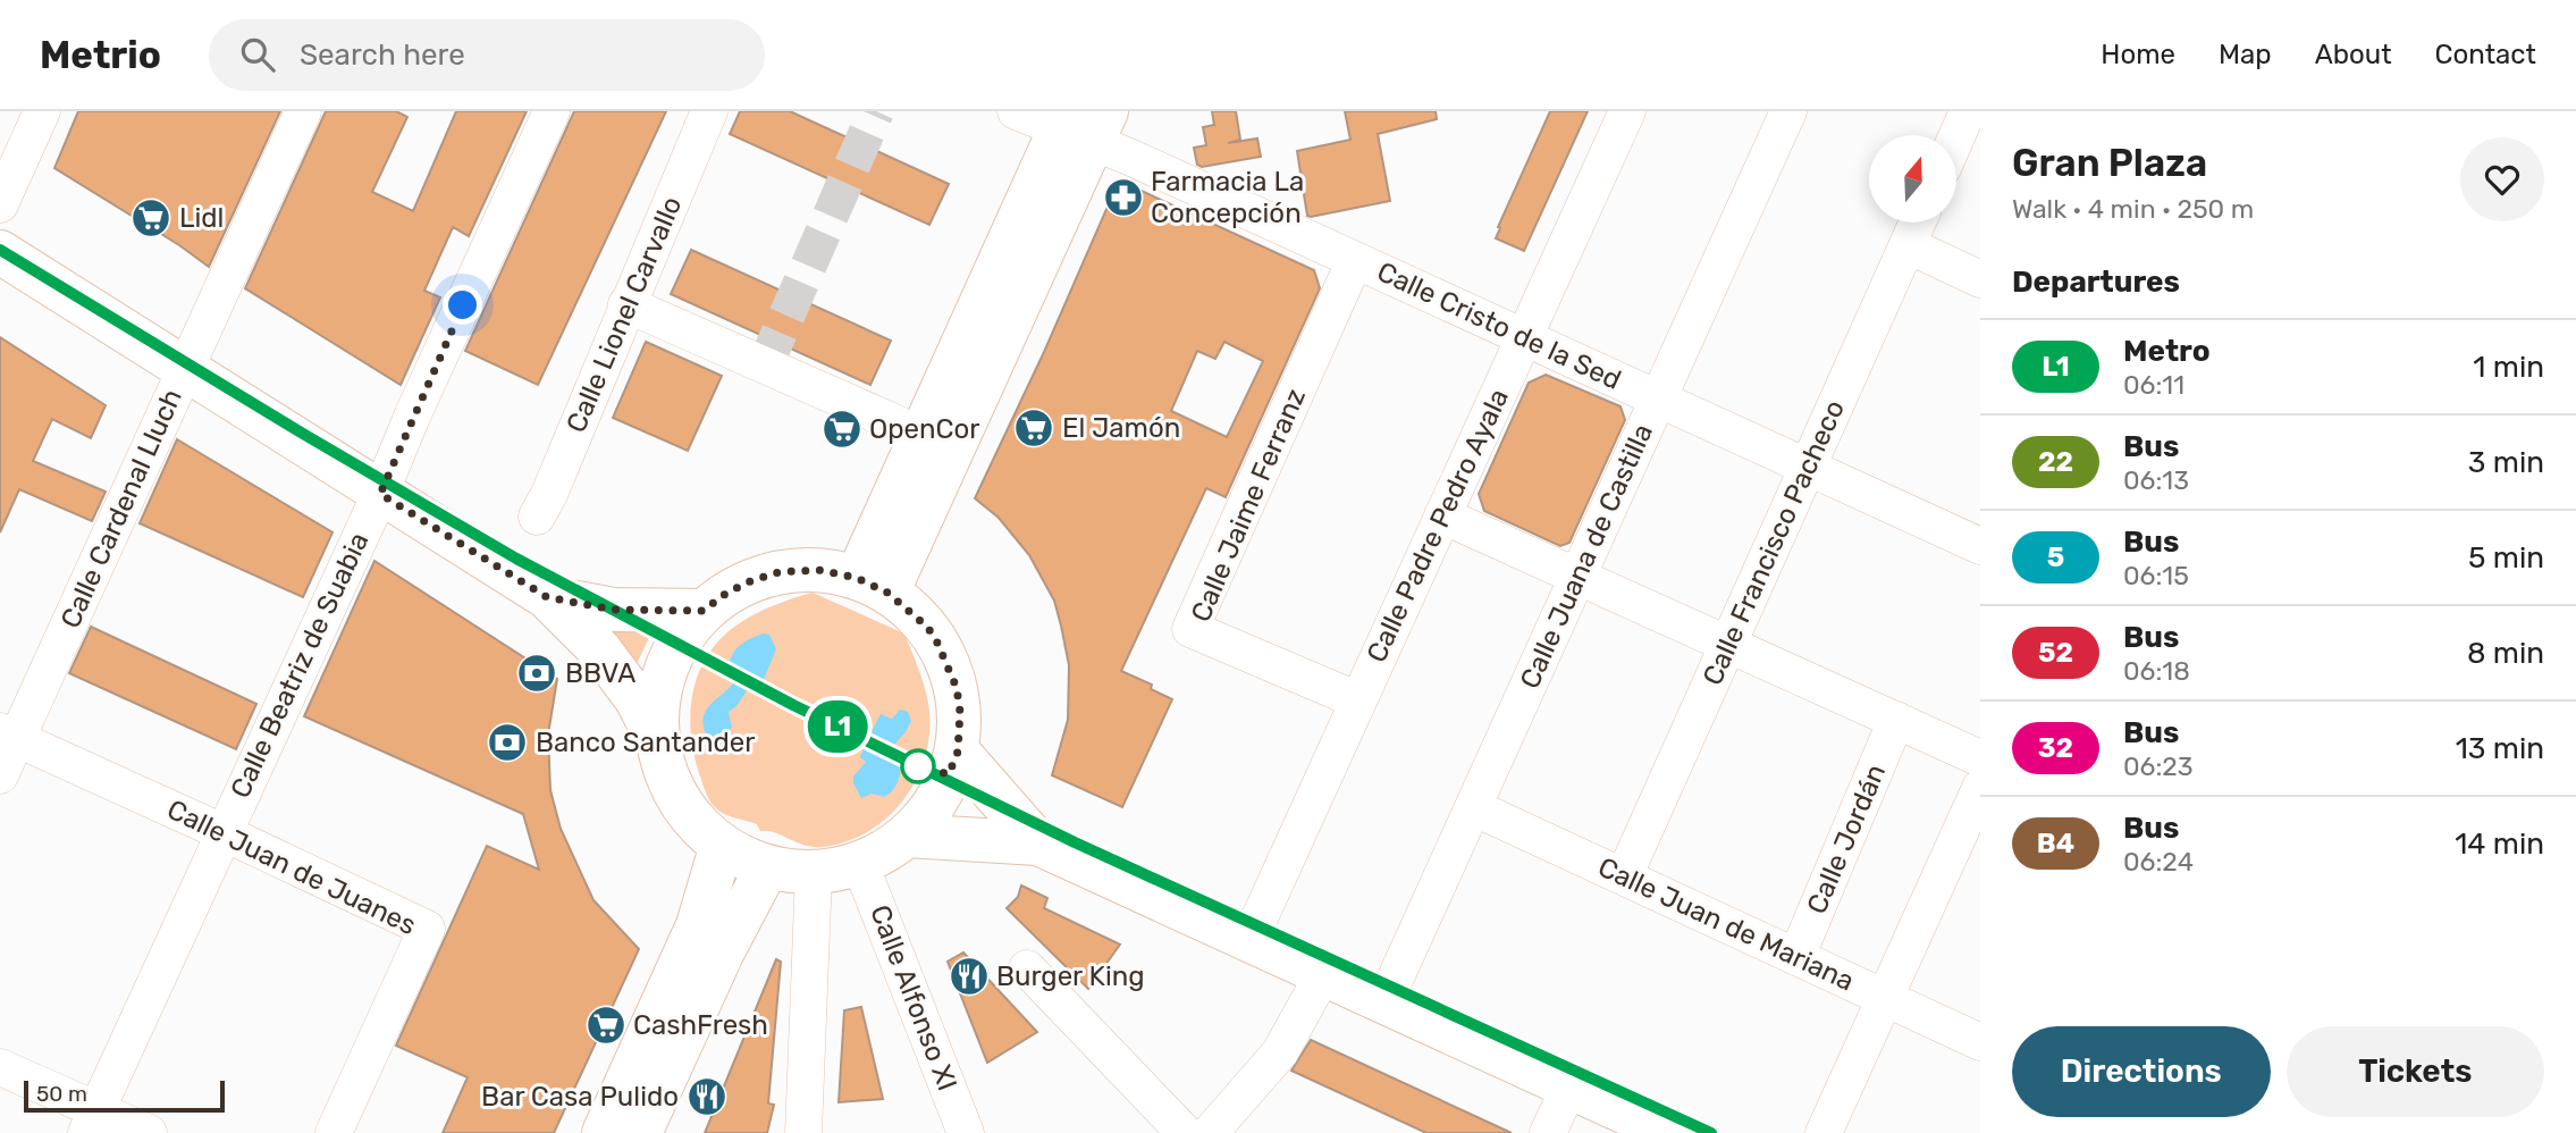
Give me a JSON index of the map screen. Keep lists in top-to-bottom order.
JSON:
{
  "streets": {
    "street": [
      "Calle Lionel Carvallo",
      "Calle Cristo de la Sed",
      "Calle Jaime Ferranz",
      "Calle Cardenal Lluch",
      "Calle Padre Pedro Ayala",
      "Calle Francisco Pacheco",
      "Calle Juana de Castilla",
      "Calle Beatriz de Suabia",
      "Calle Jordán",
      "Calle Juan de Juanes",
      "Calle Juan de Mariana",
      "Calle Alfonso XI"
    ]
  },
  "crossings": [
    ["Calle Cristo de la Sed", "Calle Jaime Ferranz"],
    ["Calle Cristo de la Sed", "Calle Padre Pedro Ayala"],
    ["Calle Cristo de la Sed", "Calle Francisco Pacheco"],
    ["Calle Cristo de la Sed", "Calle Juana de Castilla"],
    ["Calle Jaime Ferranz", "Calle Padre Pedro Ayala"],
    ["Calle Cardenal Lluch", "Calle Juan de Juanes"],
    ["Calle Francisco Pacheco", "Calle Juan de Mariana"],
    ["Calle Juana de Castilla", "Calle Juan de Mariana"],
    ["Calle Beatriz de Suabia", "Calle Juan de Juanes"],
    ["Calle Jordán", "Calle Juan de Mariana"]
  ],
  "places": {
    "pharmacy": ["Farmacia La Concepción"],
    "supermarket": [
      "Lidl",
      "El Jamón",
      "OpenCor",
      "CashFresh"
    ],
    "bank": ["BBVA", "Banco Santander"],
    "restaurant": ["Burger King", "Bar Casa Pulido"]
  },
  "lines": ["metro line L1"],
  "scale_bar": "50 m",
  "north": "top",
  "page": {
    "header": "Metrio",
    "search": "Search here",
    "nav": [
      "Home",
      "Map",
      "About",
      "Contact"
    ],
    "on_map": "L1",
    "heading": [
      ["Gran Plaza", "Walk · 4 min · 250 m"],
      "Departures"
    ],
    "list": [
      {
        "mark": "L1",
        "name": "Metro",
        "note": "06:11",
        "value": "1 min"
      },
      {
        "mark": "22",
        "name": "Bus",
        "note": "06:13",
        "value": "3 min"
      },
      {
        "mark": "5",
        "name": "Bus",
        "note": "06:15",
        "value": "5 min"
      },
      {
        "mark": "52",
        "name": "Bus",
        "note": "06:18",
        "value": "8 min"
      },
      {
        "mark": "32",
        "name": "Bus",
        "note": "06:23",
        "value": "13 min"
      },
      {
        "mark": "B4",
        "name": "Bus",
        "note": "06:24",
        "value": "14 min"
      }
    ],
    "buttons": ["Directions", "Tickets"],
    "scale": "50 m"
  }
}
